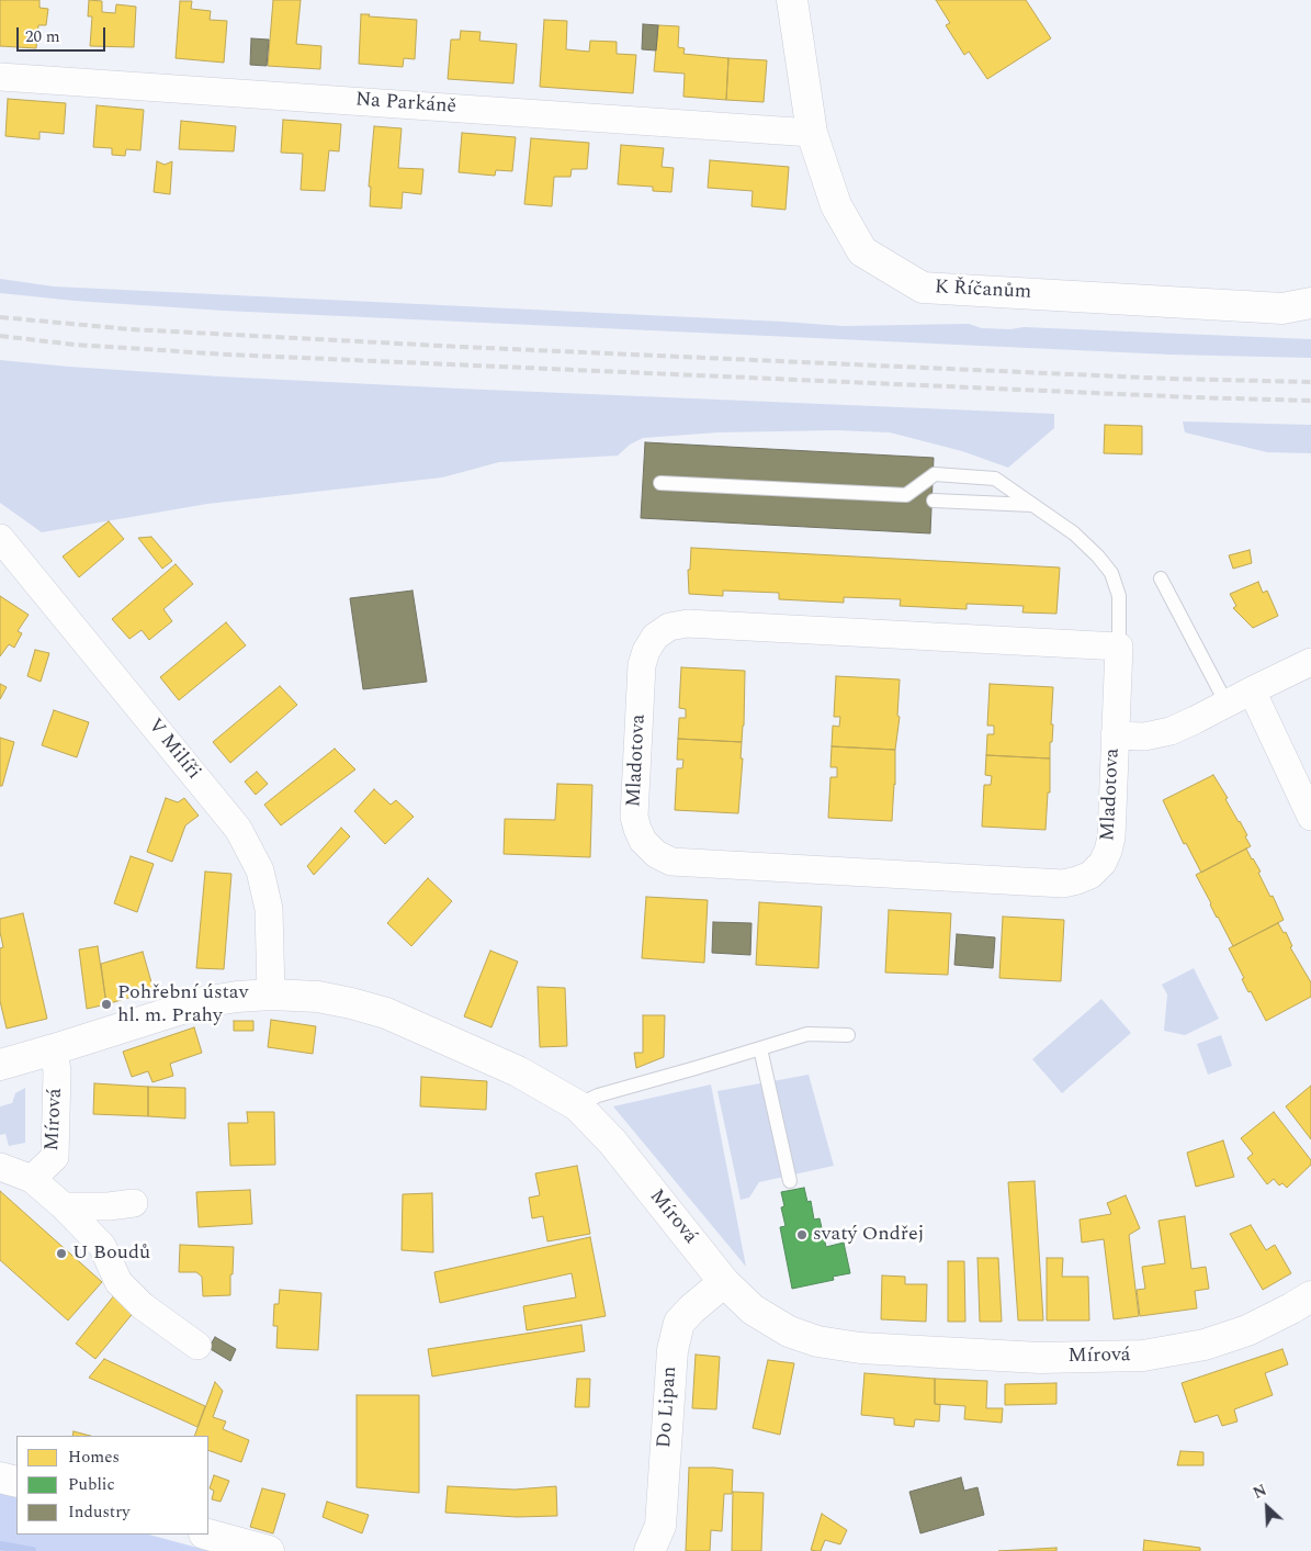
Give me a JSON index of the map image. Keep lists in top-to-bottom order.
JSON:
{
  "streets": {
    "street": [
      "Na Parkáně",
      "K Říčanům",
      "V Milíři",
      "Mladotova",
      "Mírová",
      "Do Lipan"
    ]
  },
  "crossings": [
    ["Na Parkáně", "K Říčanům"],
    ["V Milíři", "Mírová"],
    ["Mírová", "Do Lipan"]
  ],
  "places": ["Pohřební ústav hl. m. Prahy", "svatý Ondřej", "U Boudů"],
  "legend": ["Homes", "Public", "Industry"],
  "scale_bar": "20 m",
  "north": "top left"
}
